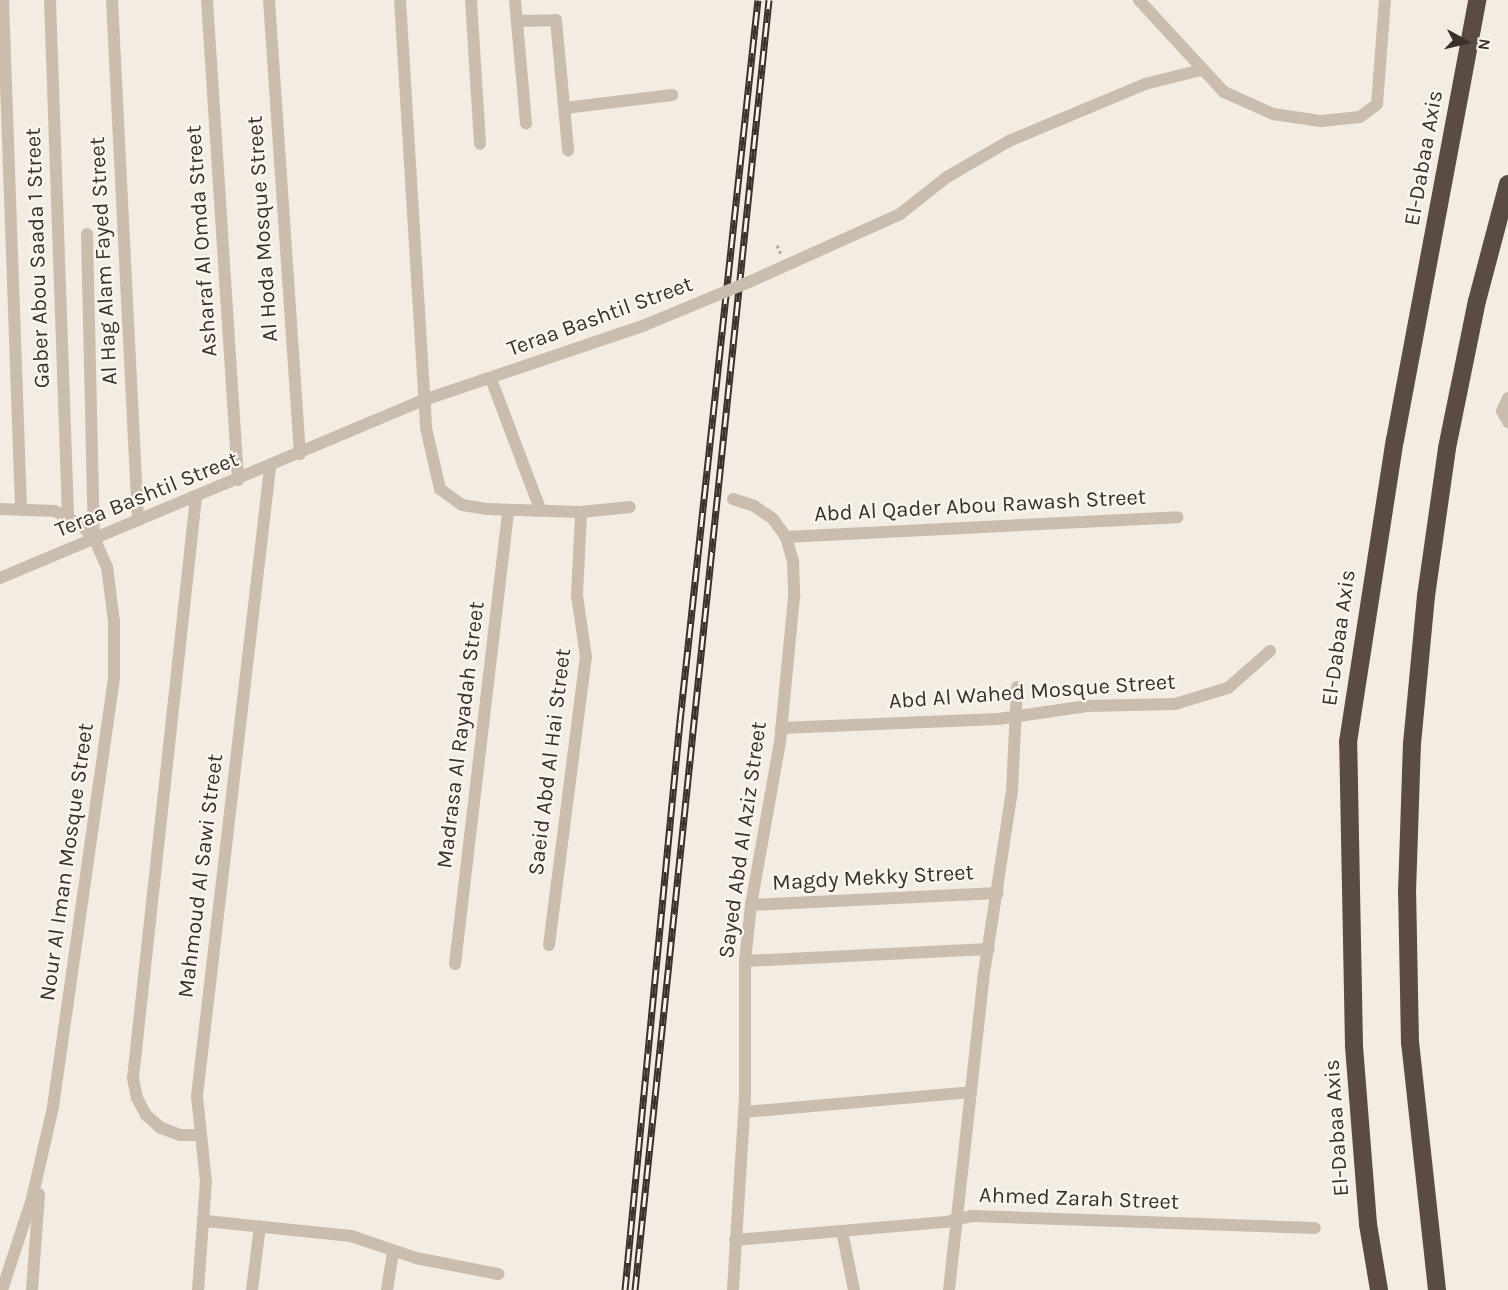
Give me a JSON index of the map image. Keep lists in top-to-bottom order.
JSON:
{
  "streets": {
    "highway": ["El-Dabaa Axis"],
    "street": [
      "Al Hoda Mosque Street",
      "Asharaf Al Omda Street",
      "Gaber Abou Saada 1 Street",
      "Al Hag Alam Fayed Street",
      "Teraa Bashtil Street",
      "Abd Al Qader Abou Rawash Street",
      "Abd Al Wahed Mosque Street",
      "Madrasa Al Rayadah Street",
      "Saeid Abd Al Hai Street",
      "Sayed Abd Al Aziz Street",
      "Nour Al Iman Mosque Street",
      "Mahmoud Al Sawi Street",
      "Magdy Mekky Street",
      "Ahmed Zarah Street"
    ]
  },
  "crossings": [
    ["Al Hoda Mosque Street", "Teraa Bashtil Street"],
    ["Asharaf Al Omda Street", "Teraa Bashtil Street"],
    ["Gaber Abou Saada 1 Street", "Nour Al Iman Mosque Street"],
    ["Al Hag Alam Fayed Street", "Teraa Bashtil Street"],
    ["Teraa Bashtil Street", "Nour Al Iman Mosque Street"],
    ["Teraa Bashtil Street", "Mahmoud Al Sawi Street"],
    ["Abd Al Qader Abou Rawash Street", "Sayed Abd Al Aziz Street"],
    ["Abd Al Wahed Mosque Street", "Sayed Abd Al Aziz Street"],
    ["Sayed Abd Al Aziz Street", "Magdy Mekky Street"],
    ["Sayed Abd Al Aziz Street", "Ahmed Zarah Street"]
  ],
  "north": "right"
}
